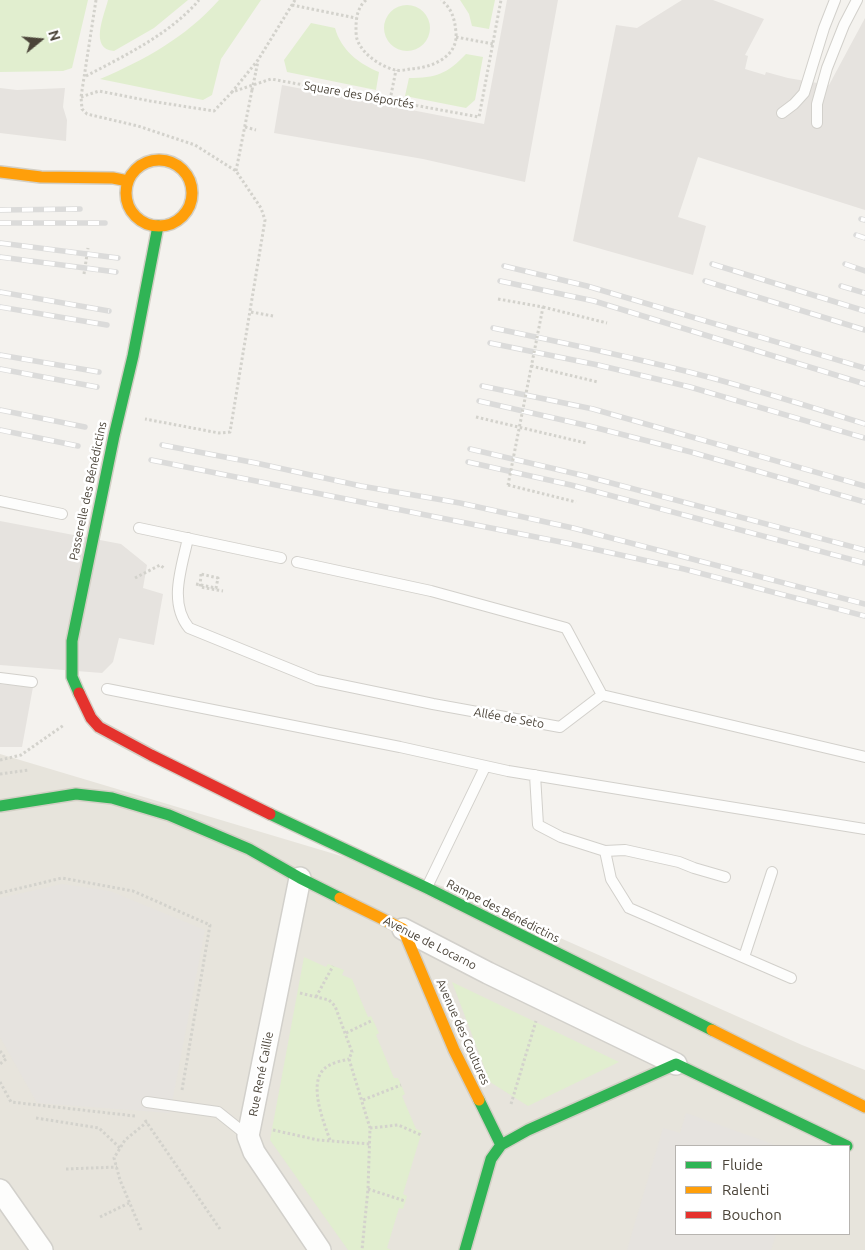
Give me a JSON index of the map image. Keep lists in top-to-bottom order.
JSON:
{
  "streets": {
    "street": [
      "Passerelle des Bénédictins",
      "Rampe des Bénédictins",
      "Avenue de Locarno",
      "Avenue des Coutures",
      "Rue René Caillie"
    ],
    "lane": ["Allée de Seto"],
    "path": ["Square des Déportés"]
  },
  "crossings": [
    ["Passerelle des Bénédictins", "Rampe des Bénédictins"],
    ["Avenue de Locarno", "Avenue des Coutures"],
    ["Avenue de Locarno", "Rue René Caillie"]
  ],
  "legend": ["Fluide", "Ralenti", "Bouchon"],
  "north": "right"
}
